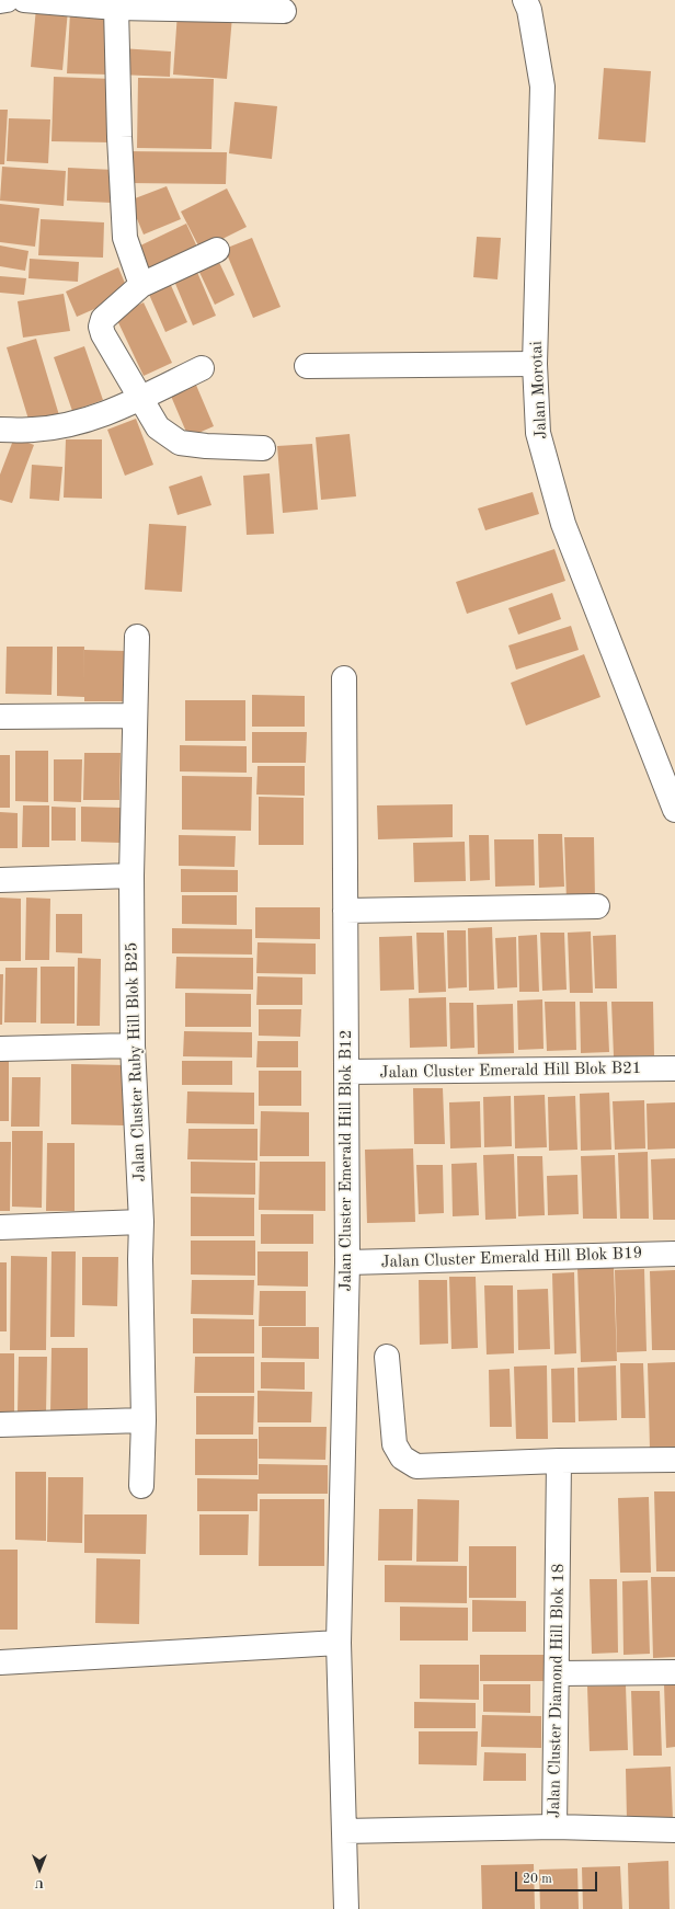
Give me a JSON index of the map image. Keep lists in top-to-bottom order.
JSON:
{
  "streets": {
    "street": [
      "Jalan Morotai",
      "Jalan Cluster Ruby Hill Blok B25",
      "Jalan Cluster Emerald Hill Blok B21",
      "Jalan Cluster Emerald Hill Blok B12",
      "Jalan Cluster Emerald Hill Blok B19",
      "Jalan Cluster Diamond Hill Blok 18"
    ]
  },
  "crossings": [
    ["Jalan Cluster Emerald Hill Blok B21", "Jalan Cluster Emerald Hill Blok B12"],
    ["Jalan Cluster Emerald Hill Blok B12", "Jalan Cluster Emerald Hill Blok B19"]
  ],
  "scale_bar": "20 m",
  "north": "bottom"
}
